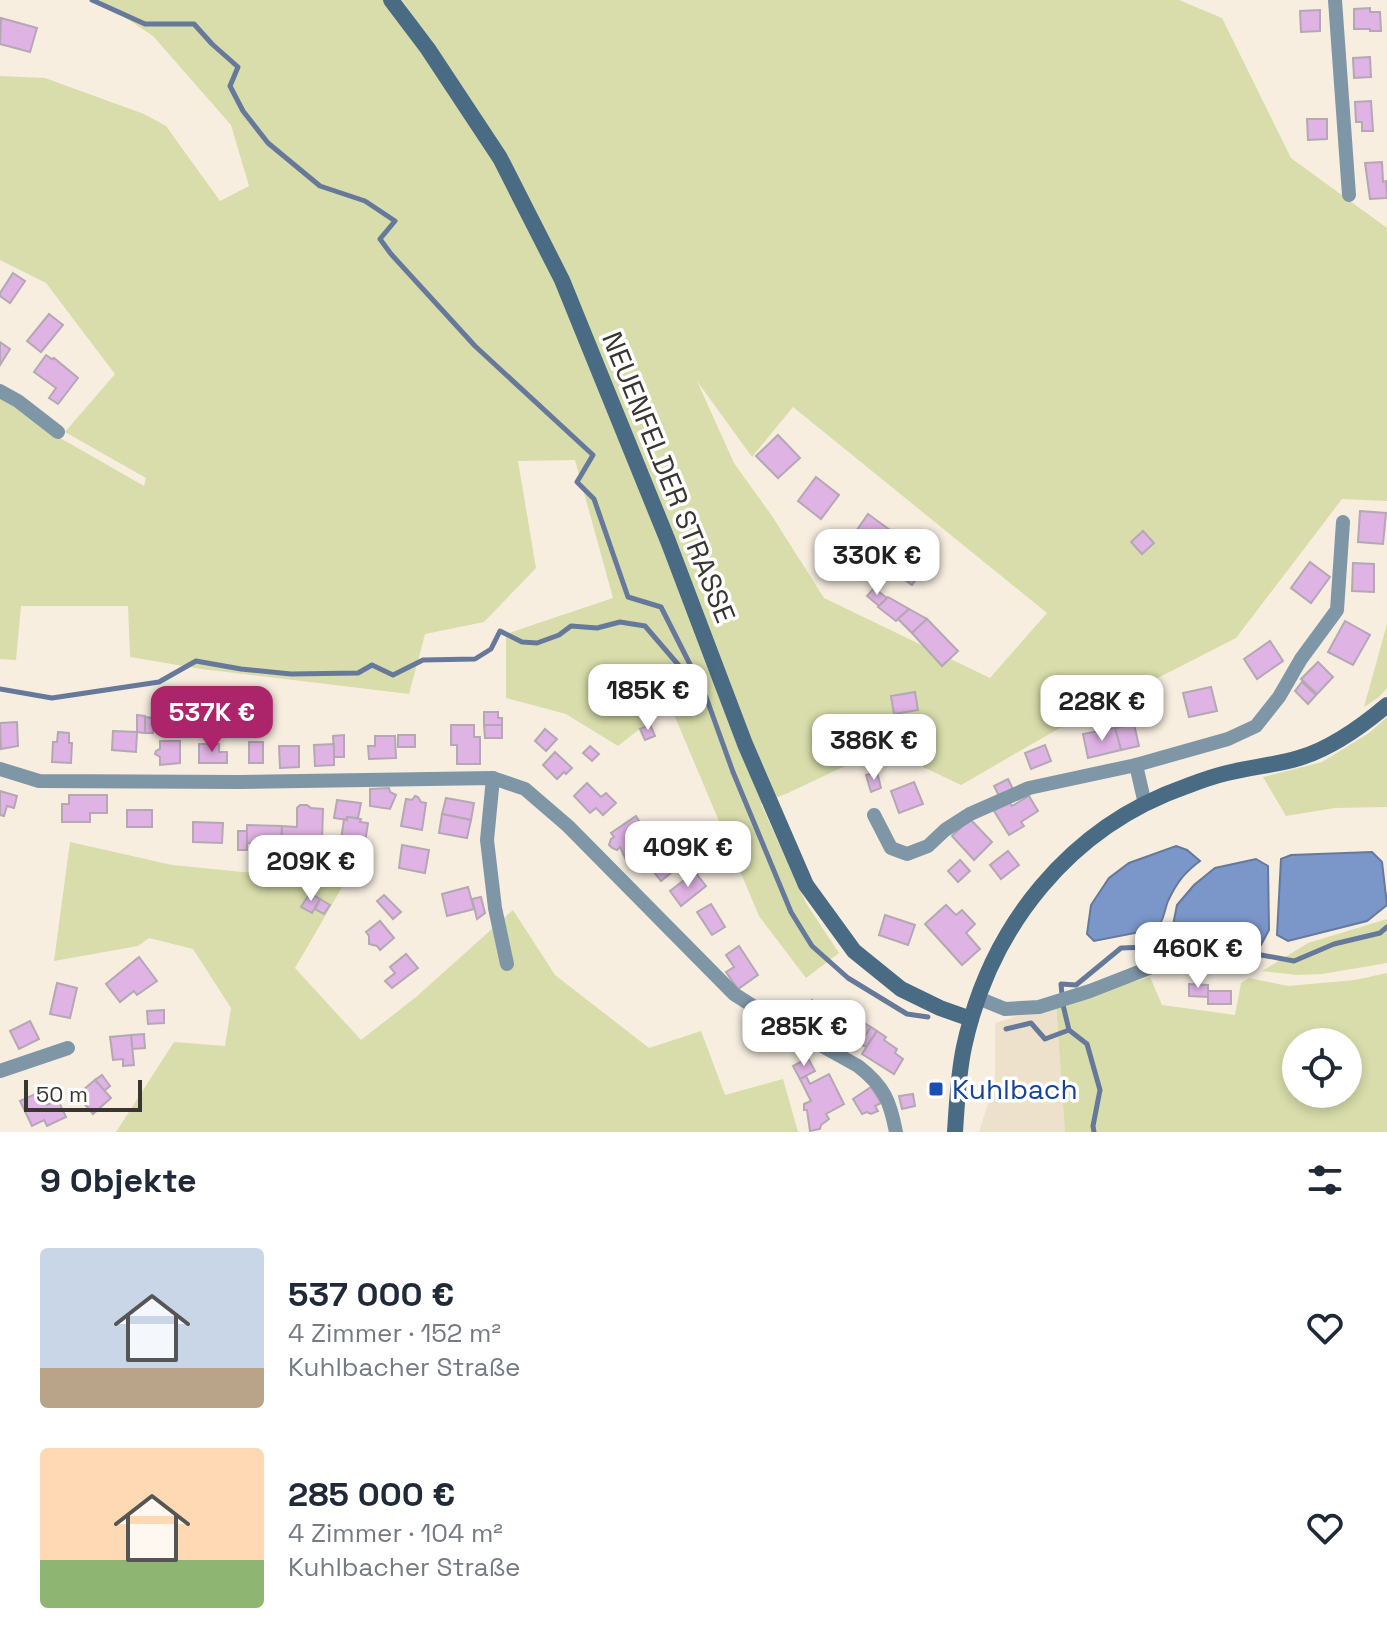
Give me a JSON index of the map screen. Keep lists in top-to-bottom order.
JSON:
{
  "streets": {
    "main road": ["NEUENFELDER STRASSE"]
  },
  "places": {
    "transit": ["Kuhlbach"]
  },
  "scale_bar": "50 m",
  "page": {
    "price": [
      "330K €",
      "185K €",
      "228K €",
      "537K €",
      "386K €",
      "409K €",
      "209K €",
      "460K €",
      "285K €"
    ],
    "scale": "50 m",
    "heading": "9 Objekte",
    "list": [
      {
        "name": "537 000 €",
        "note": "4 Zimmer · 152 m² · Kuhlbacher Straße"
      },
      {
        "name": "285 000 €",
        "note": "4 Zimmer · 104 m² · Kuhlbacher Straße"
      }
    ]
  }
}
